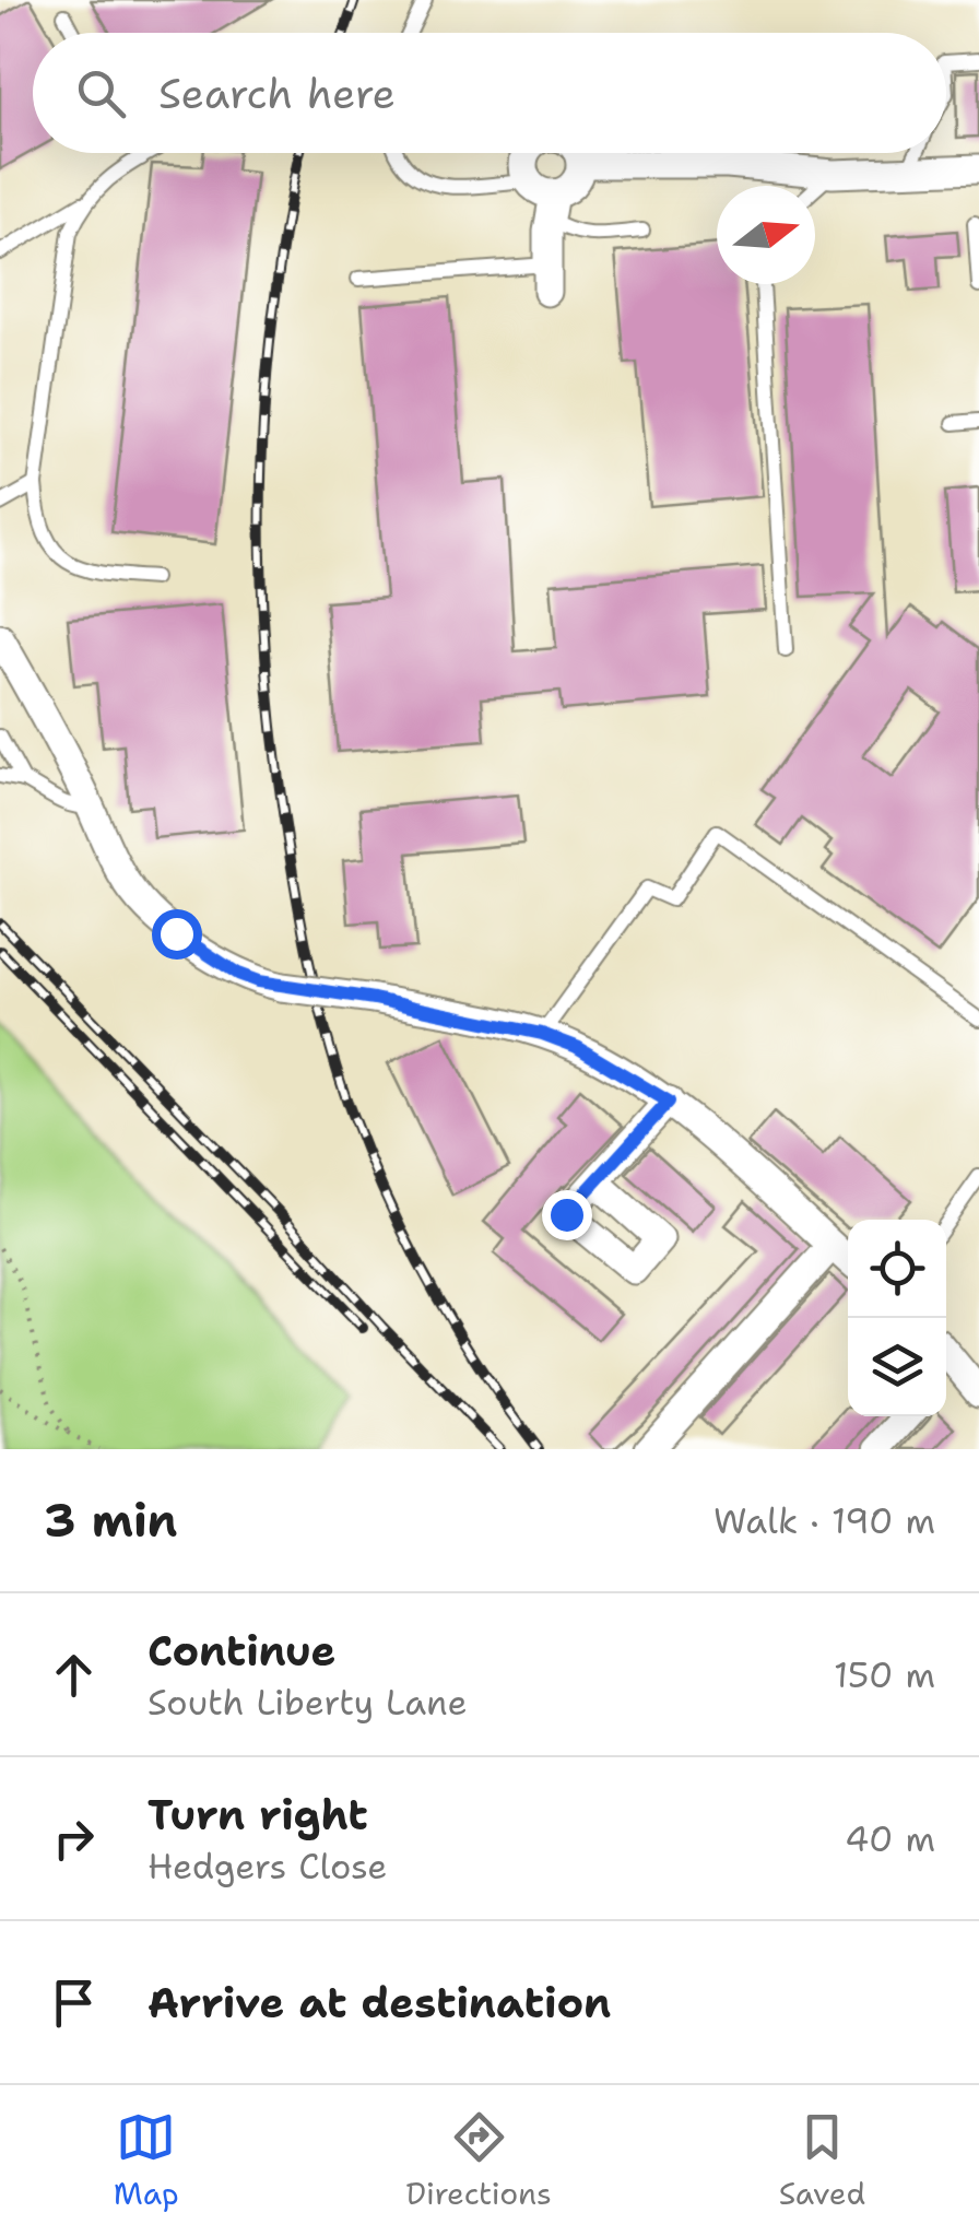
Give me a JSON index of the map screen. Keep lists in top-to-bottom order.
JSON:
{
  "north": "right",
  "page": {
    "search": "Search here",
    "heading": ["3 min", "Walk · 190 m"],
    "list": [
      ["Continue", "South Liberty Lane", "150 m"],
      ["Turn right", "Hedgers Close", "40 m"],
      "Arrive at destination"
    ],
    "nav": ["Map", "Directions", "Saved"]
  }
}
